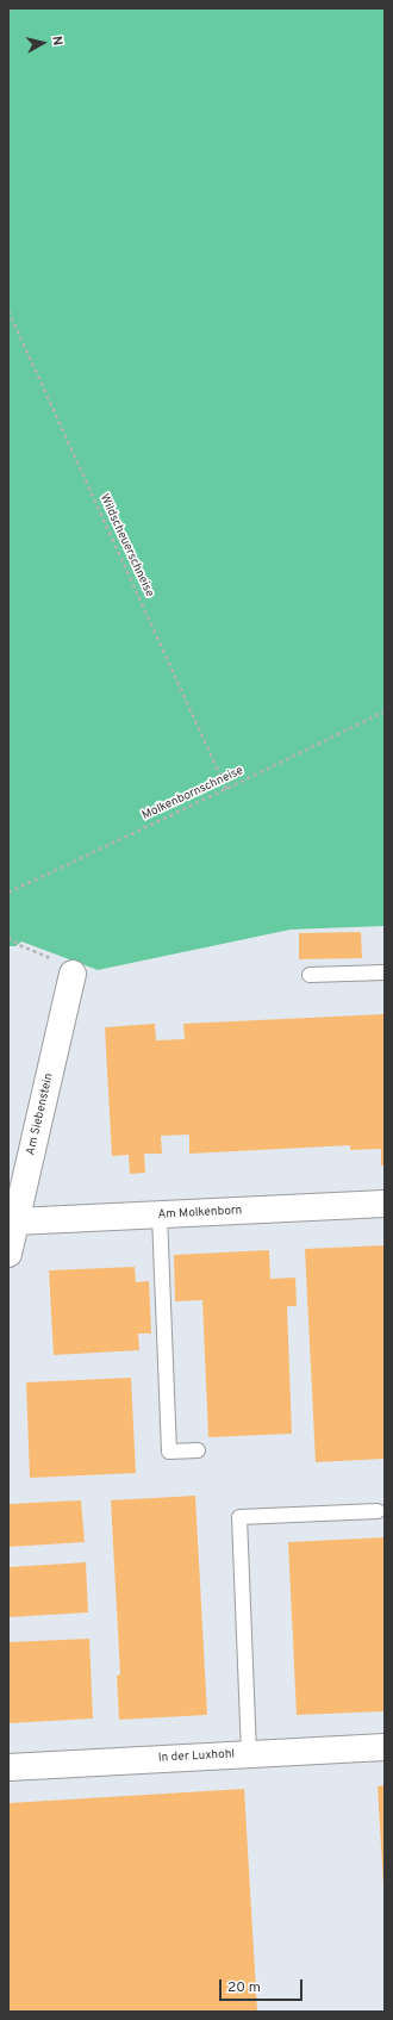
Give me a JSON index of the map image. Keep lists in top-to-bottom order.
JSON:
{
  "streets": {
    "street": ["Am Siebenstein", "Am Molkenborn", "In der Luxhohl"],
    "path": ["Wildscheuerschneise", "Molkenbornschneise"]
  },
  "crossings": [
    ["Wildscheuerschneise", "Molkenbornschneise"],
    ["Am Siebenstein", "Am Molkenborn"]
  ],
  "scale_bar": "20 m",
  "north": "right"
}
